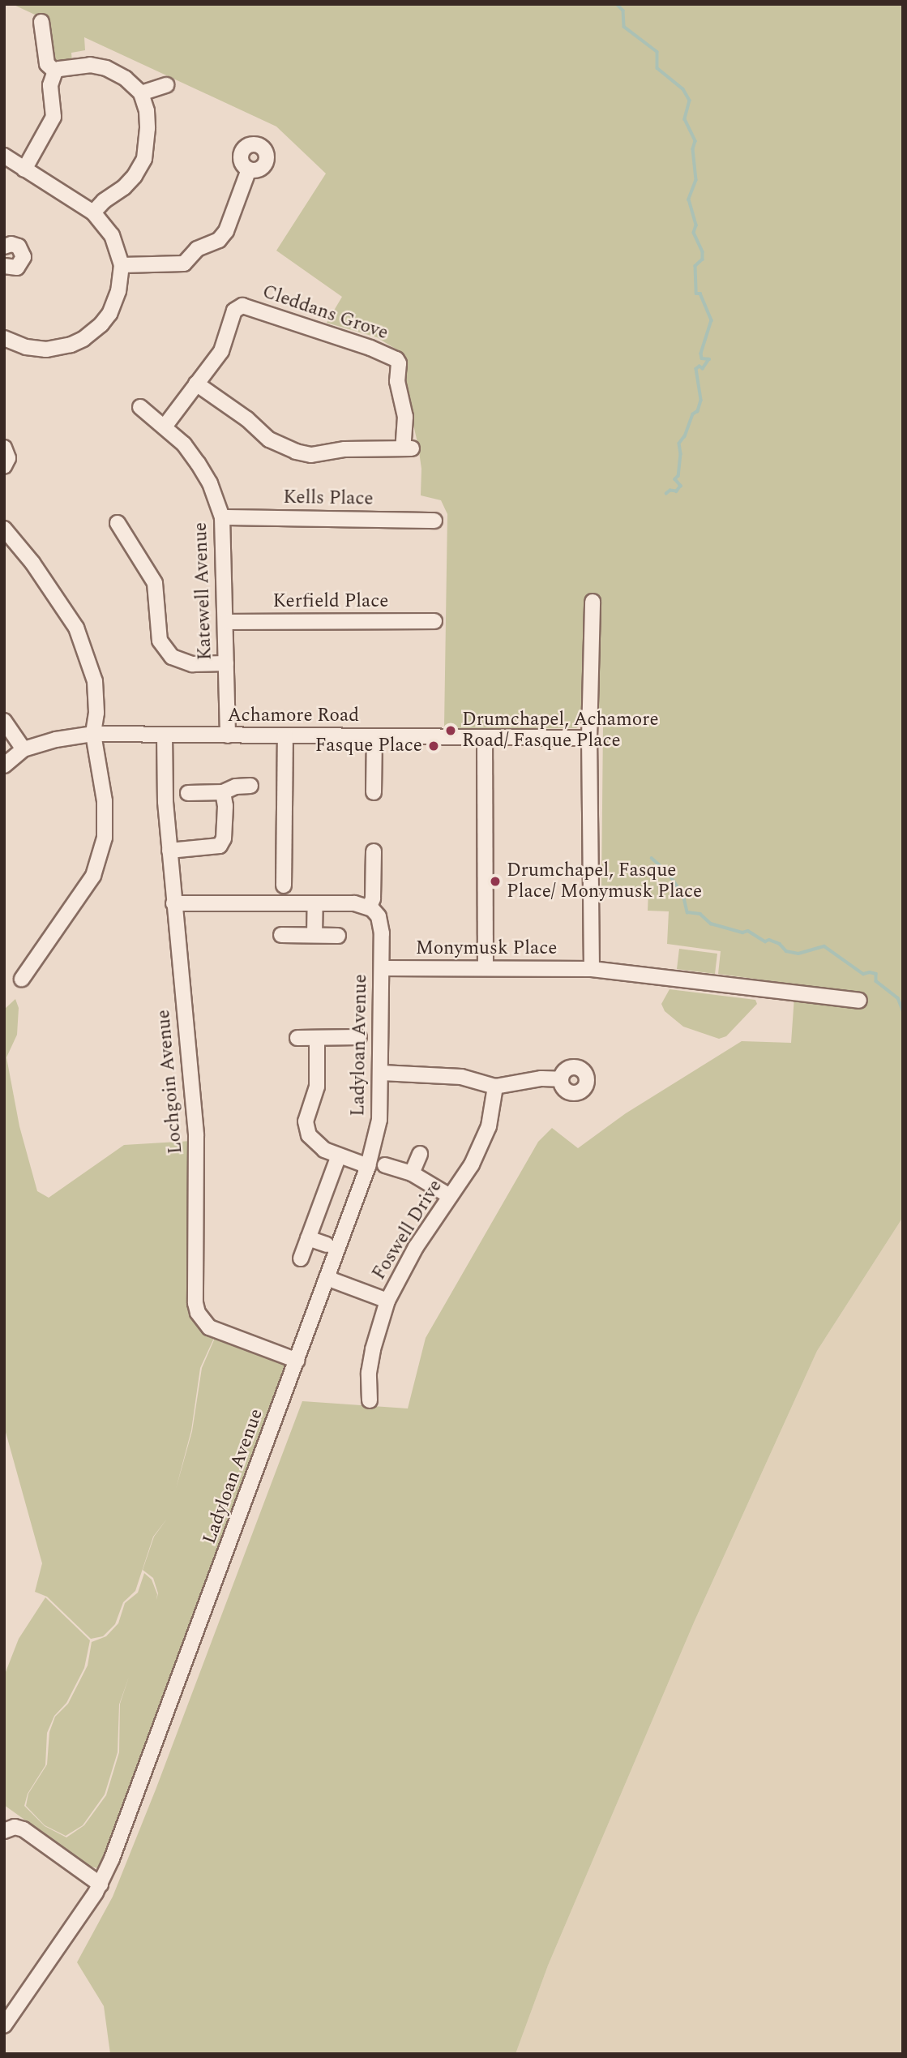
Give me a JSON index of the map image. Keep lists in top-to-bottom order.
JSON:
{
  "streets": {
    "street": [
      "Cleddans Grove",
      "Kells Place",
      "Katewell Avenue",
      "Kerfield Place",
      "Achamore Road",
      "Monymusk Place",
      "Ladyloan Avenue",
      "Lochgoin Avenue",
      "Foswell Drive"
    ]
  },
  "crossings": [
    ["Cleddans Grove", "Katewell Avenue"],
    ["Kells Place", "Katewell Avenue"],
    ["Katewell Avenue", "Kerfield Place"],
    ["Katewell Avenue", "Achamore Road"],
    ["Achamore Road", "Lochgoin Avenue"],
    ["Monymusk Place", "Ladyloan Avenue"],
    ["Ladyloan Avenue", "Lochgoin Avenue"]
  ],
  "places": ["Drumchapel, Achamore Road/ Fasque Place", "Fasque Place", "Drumchapel, Fasque Place/ Monymusk Place"]
}
